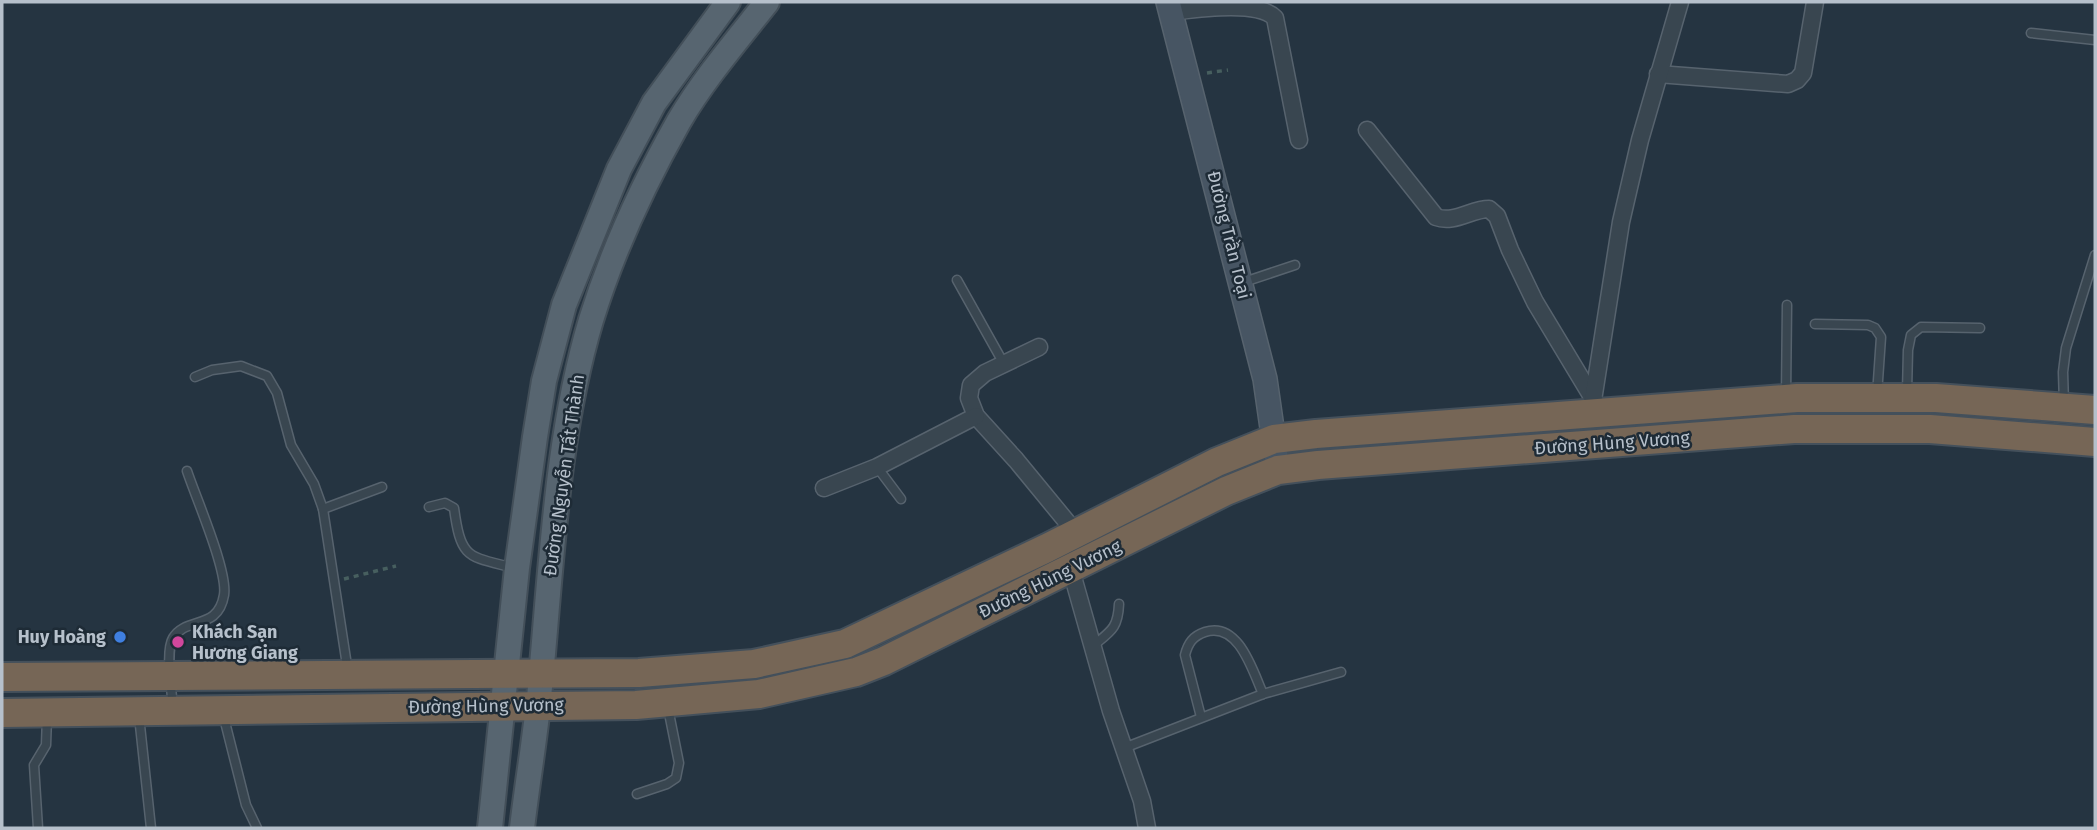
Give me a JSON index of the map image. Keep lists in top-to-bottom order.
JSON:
{
  "streets": {
    "highway": ["Đường Hùng Vương"],
    "main road": ["Đường Nguyễn Tất Thành"],
    "street": ["Đường Trần Toại"]
  },
  "crossings": [
    ["Đường Trần Toại", "Đường Hùng Vương"],
    ["Đường Hùng Vương", "Đường Nguyễn Tất Thành"]
  ],
  "places": ["Huy Hoàng", "Khách Sạn Hương Giang"]
}
